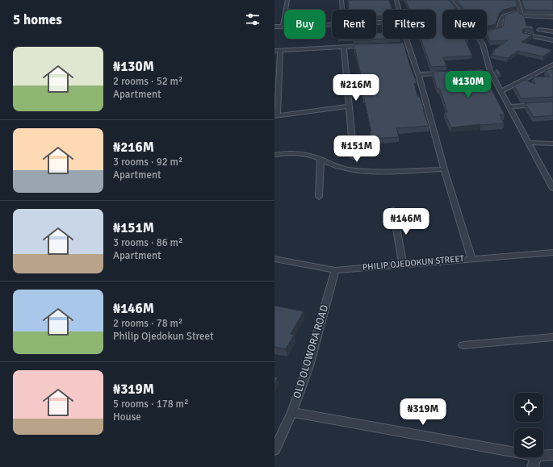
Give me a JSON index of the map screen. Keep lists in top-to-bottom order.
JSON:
{
  "streets": {
    "street": ["PHILIP OJEDOKUN STREET", "OLD OLOWORA ROAD"]
  },
  "crossings": [
    ["PHILIP OJEDOKUN STREET", "OLD OLOWORA ROAD"]
  ],
  "page": {
    "heading": "5 homes",
    "chip": [
      "Buy",
      "Rent",
      "Filters",
      "New"
    ],
    "list": [
      {
        "name": "₦130M",
        "note": "2 rooms · 52 m² · Apartment"
      },
      {
        "name": "₦216M",
        "note": "3 rooms · 92 m² · Apartment"
      },
      {
        "name": "₦151M",
        "note": "3 rooms · 86 m² · Apartment"
      },
      {
        "name": "₦146M",
        "note": "2 rooms · 78 m² · Philip Ojedokun Street"
      },
      {
        "name": "₦319M",
        "note": "5 rooms · 178 m² · House"
      }
    ],
    "price": [
      "₦130M",
      "₦216M",
      "₦151M",
      "₦146M",
      "₦319M"
    ]
  }
}
